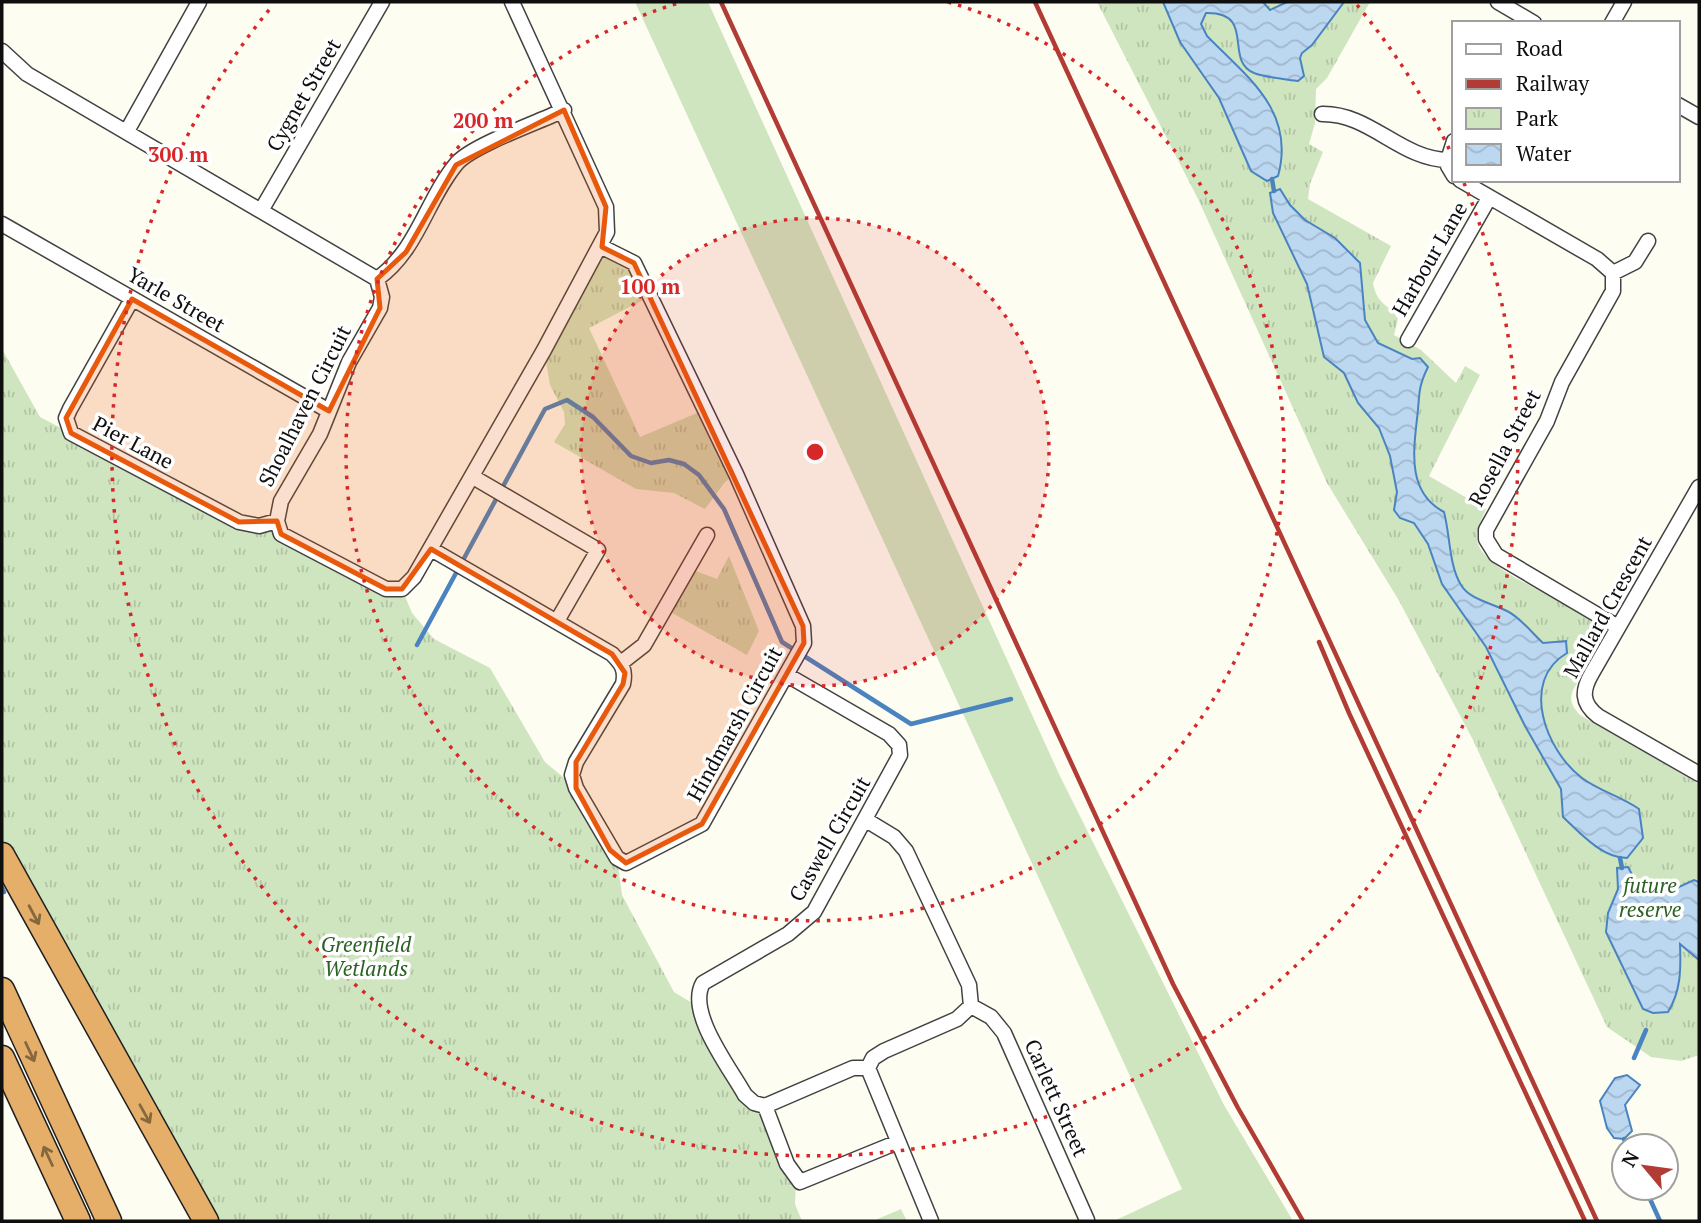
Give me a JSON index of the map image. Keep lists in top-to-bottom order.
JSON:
{
  "streets": {
    "street": [
      "Cygnet Street",
      "Harbour Lane",
      "Yarle Street",
      "Shoalhaven Circuit",
      "Pier Lane",
      "Rosella Street",
      "Mallard Crescent",
      "Hindmarsh Circuit",
      "Caswell Circuit",
      "Carlett Street"
    ]
  },
  "crossings": [
    ["Yarle Street", "Shoalhaven Circuit"],
    ["Yarle Street", "Pier Lane"],
    ["Shoalhaven Circuit", "Pier Lane"],
    ["Shoalhaven Circuit", "Hindmarsh Circuit"],
    ["Rosella Street", "Mallard Crescent"],
    ["Hindmarsh Circuit", "Caswell Circuit"]
  ],
  "parks": ["future reserve", "Greenfield Wetlands"],
  "legend": [
    "Road",
    "Railway",
    "Park",
    "Water"
  ],
  "north": "top left",
  "rings": ["200 m", "300 m", "100 m"]
}
